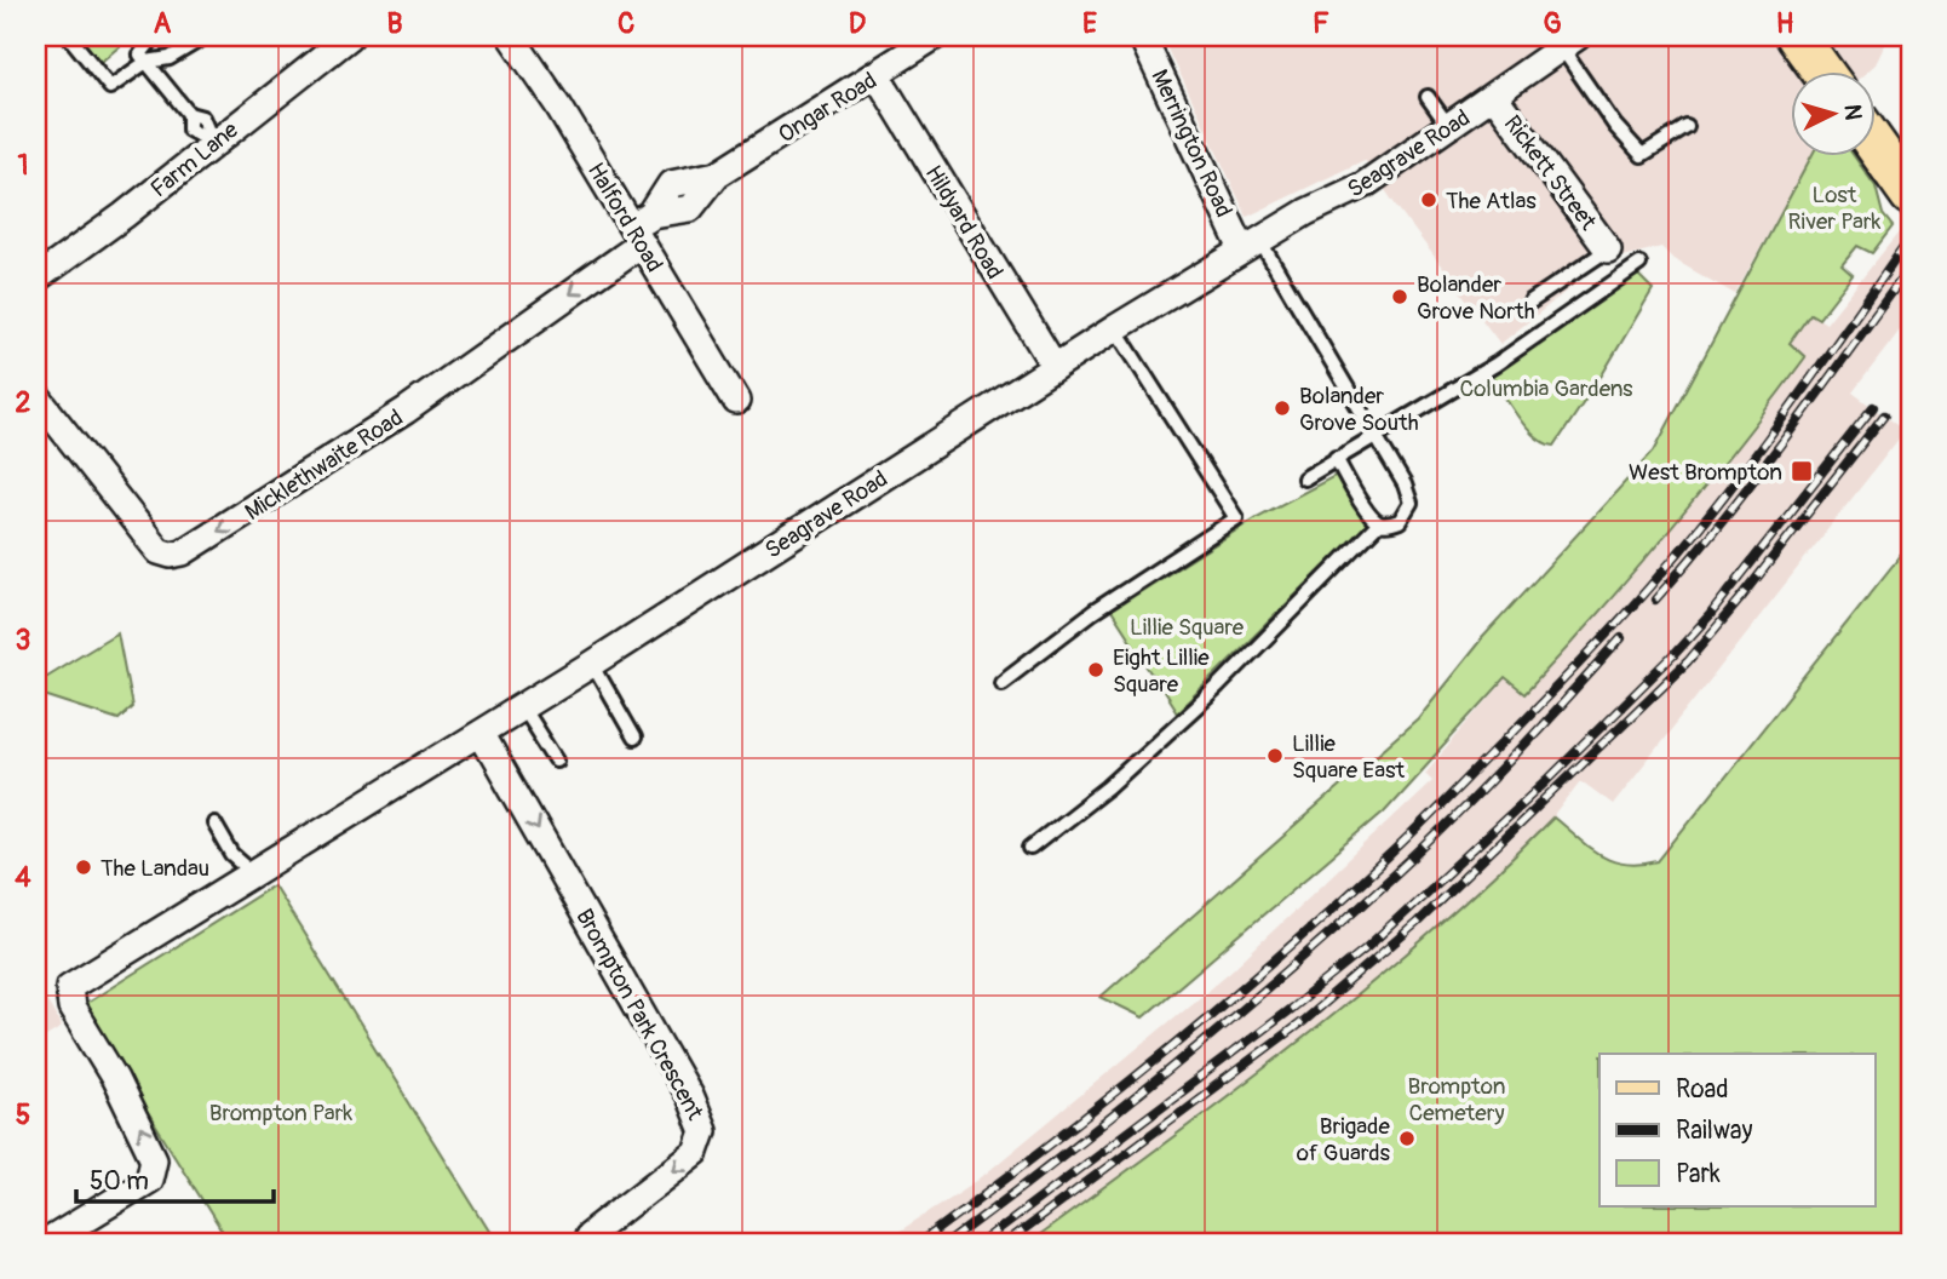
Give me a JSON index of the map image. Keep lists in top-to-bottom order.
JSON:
{
  "streets": {
    "street": [
      "Ongar Road",
      "Merrington Road",
      "Seagrave Road",
      "Farm Lane",
      "Rickett Street",
      "Halford Road",
      "Hildyard Road",
      "Micklethwaite Road",
      "Brompton Park Crescent"
    ]
  },
  "crossings": [
    ["Ongar Road", "Halford Road"],
    ["Ongar Road", "Hildyard Road"],
    ["Ongar Road", "Micklethwaite Road"],
    ["Merrington Road", "Seagrave Road"],
    ["Seagrave Road", "Rickett Street"],
    ["Seagrave Road", "Hildyard Road"],
    ["Seagrave Road", "Brompton Park Crescent"],
    ["Halford Road", "Micklethwaite Road"]
  ],
  "one_way": ["Micklethwaite Road", "Brompton Park Crescent"],
  "parks": [
    "Lost River Park",
    "Columbia Gardens",
    "Lillie Square",
    "Brompton Cemetery",
    "Brompton Park"
  ],
  "places": {
    "other": [
      "The Atlas",
      "Bolander Grove North",
      "Bolander Grove South",
      "Eight Lillie Square",
      "Lillie Square East",
      "The Landau",
      "Brigade of Guards"
    ],
    "transit": ["West Brompton"]
  },
  "legend": ["Road", "Railway", "Park"],
  "scale_bar": "50 m",
  "north": "right",
  "grid": {
    "columns": [
      "A",
      "B",
      "C",
      "D",
      "E",
      "F",
      "G",
      "H"
    ],
    "rows": [
      "1",
      "2",
      "3",
      "4",
      "5"
    ]
  }
}
